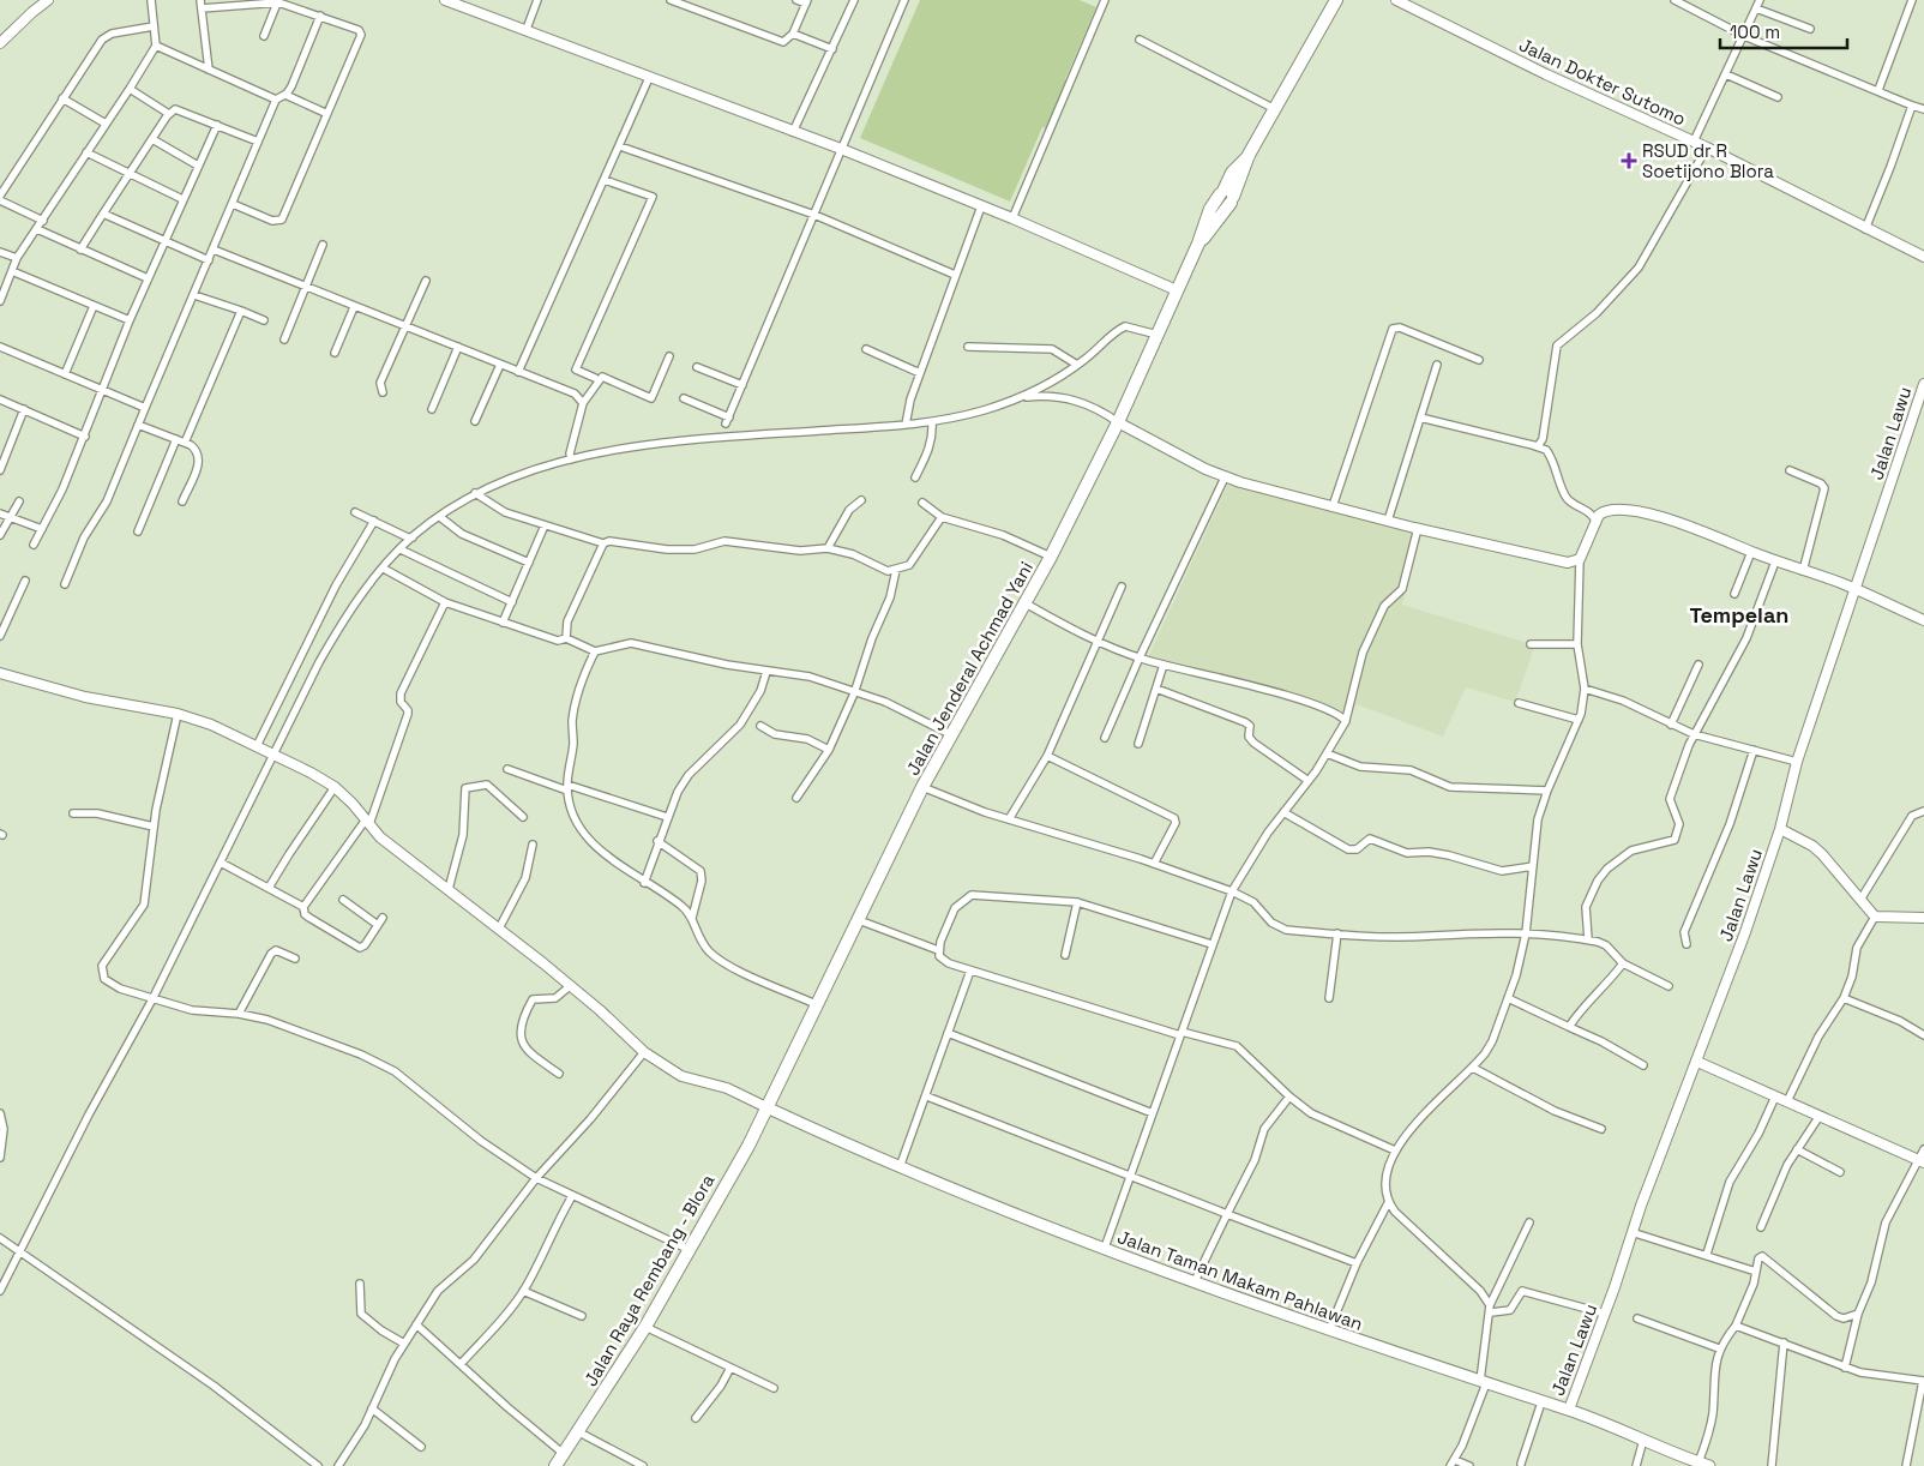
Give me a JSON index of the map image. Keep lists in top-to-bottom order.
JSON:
{
  "streets": {
    "highway": ["Jalan Jenderal Achmad Yani", "Jalan Raya Rembang - Blora"],
    "main road": ["Jalan Dokter Sutomo", "Jalan Lawu", "Jalan Taman Makam Pahlawan"]
  },
  "crossings": [
    ["Jalan Lawu", "Jalan Taman Makam Pahlawan"],
    ["Jalan Jenderal Achmad Yani", "Jalan Raya Rembang - Blora"],
    ["Jalan Jenderal Achmad Yani", "Jalan Taman Makam Pahlawan"],
    ["Jalan Raya Rembang - Blora", "Jalan Taman Makam Pahlawan"]
  ],
  "districts": ["Tempelan"],
  "places": {
    "health": ["RSUD dr R Soetijono Blora"]
  },
  "scale_bar": "100 m"
}
